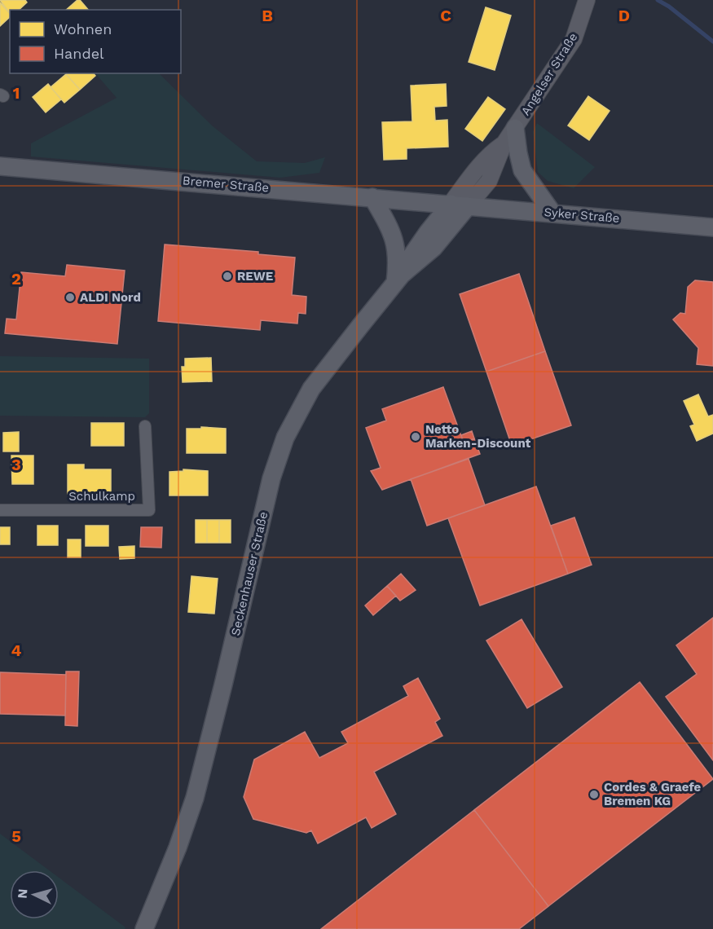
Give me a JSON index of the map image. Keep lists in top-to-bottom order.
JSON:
{
  "streets": {
    "main road": [
      "Angelser Straße",
      "Bremer Straße",
      "Syker Straße",
      "Seckenhauser Straße"
    ],
    "street": ["Schulkamp"]
  },
  "crossings": [
    ["Angelser Straße", "Bremer Straße"],
    ["Angelser Straße", "Syker Straße"],
    ["Angelser Straße", "Seckenhauser Straße"],
    ["Bremer Straße", "Syker Straße"],
    ["Bremer Straße", "Seckenhauser Straße"],
    ["Syker Straße", "Seckenhauser Straße"]
  ],
  "places": [
    "REWE",
    "ALDI Nord",
    "Netto Marken-Discount",
    "Cordes & Graefe Bremen KG"
  ],
  "legend": ["Wohnen", "Handel"],
  "north": "left",
  "grid": {
    "columns": ["B", "C", "D"],
    "rows": [
      "1",
      "2",
      "3",
      "4",
      "5"
    ]
  }
}
